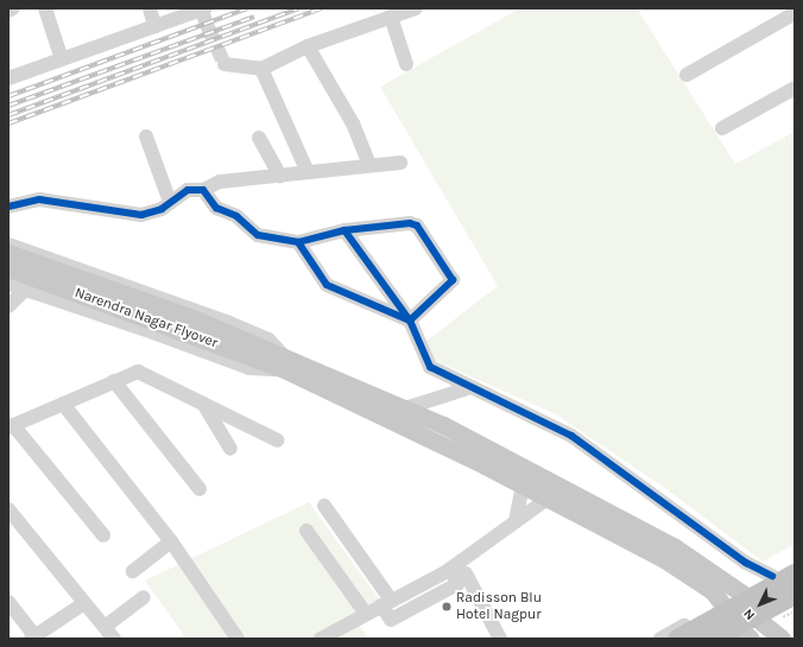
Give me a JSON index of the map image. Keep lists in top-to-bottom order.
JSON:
{
  "streets": {
    "main road": ["Narendra Nagar Flyover"]
  },
  "places": ["Radisson Blu Hotel Nagpur"],
  "north": "bottom left"
}
